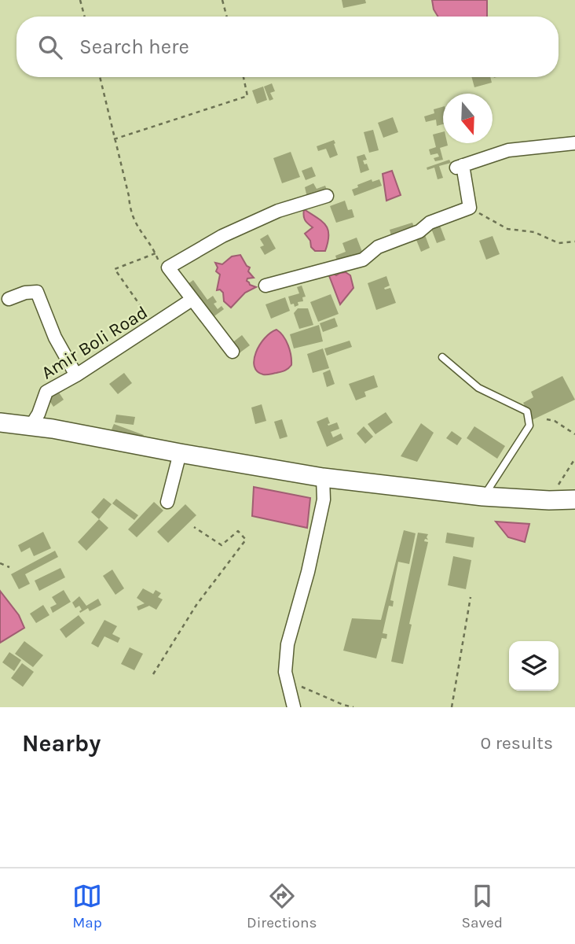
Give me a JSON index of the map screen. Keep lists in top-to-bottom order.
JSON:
{
  "streets": {
    "street": ["Amir Boli Road"]
  },
  "north": "bottom",
  "page": {
    "search": "Search here",
    "heading": ["Nearby", "0 results"],
    "nav": ["Map", "Directions", "Saved"]
  }
}
